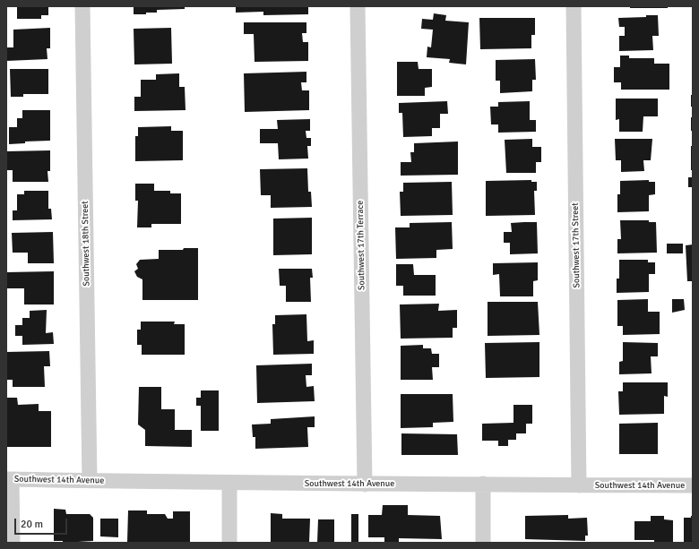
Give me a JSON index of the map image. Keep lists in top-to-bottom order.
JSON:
{
  "streets": {
    "street": [
      "Southwest 18th Street",
      "Southwest 17th Terrace",
      "Southwest 17th Street",
      "Southwest 14th Avenue"
    ]
  },
  "crossings": [
    ["Southwest 18th Street", "Southwest 14th Avenue"],
    ["Southwest 17th Terrace", "Southwest 14th Avenue"],
    ["Southwest 17th Street", "Southwest 14th Avenue"]
  ],
  "scale_bar": "20 m"
}
